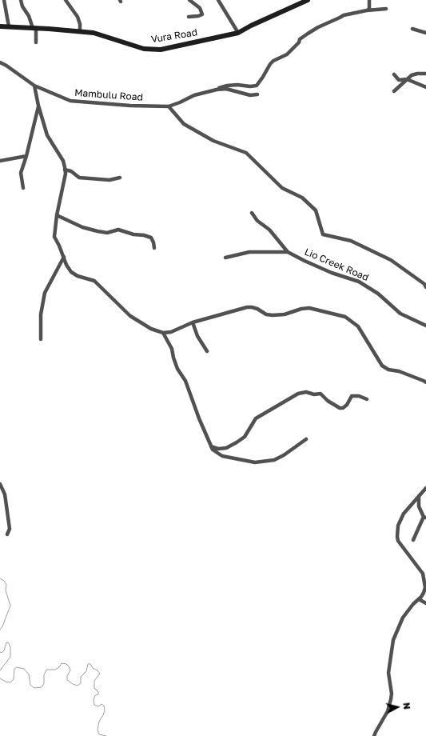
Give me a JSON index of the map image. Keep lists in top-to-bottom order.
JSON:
{
  "streets": {
    "street": ["Vura Road", "Mambulu Road", "Lio Creek Road"]
  },
  "north": "right"
}
